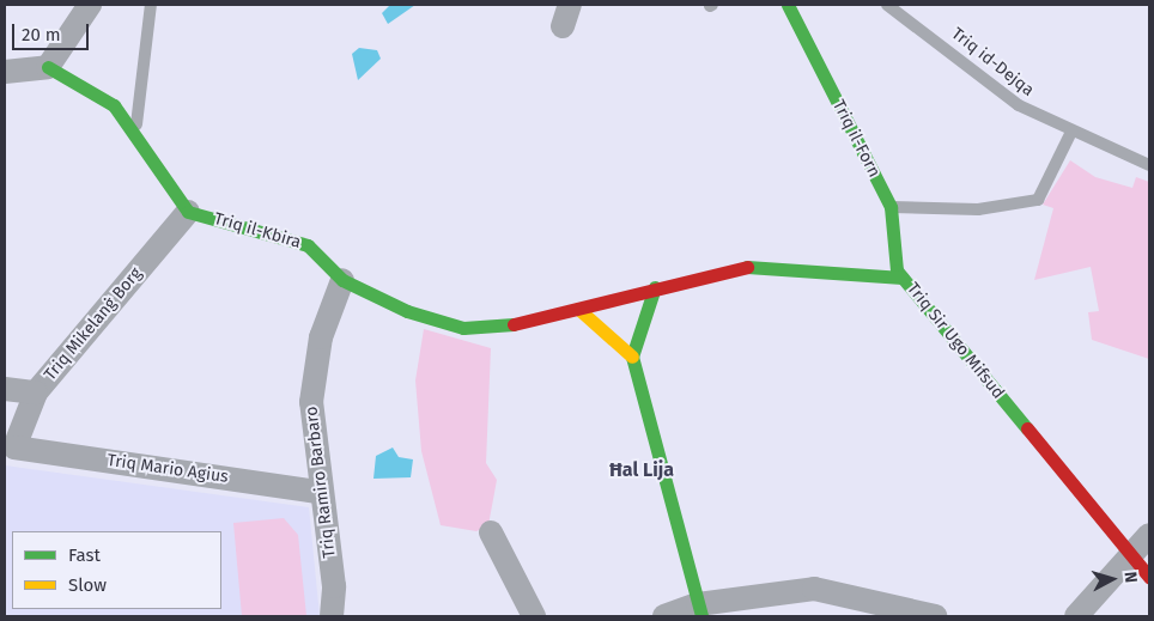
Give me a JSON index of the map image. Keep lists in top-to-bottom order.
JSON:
{
  "streets": {
    "street": [
      "Triq il-Forn",
      "Triq il-Kbira",
      "Triq Mikelanġ Borg",
      "Triq Sir Ugo Mifsud",
      "Triq Mario Agius",
      "Triq Ramiro Barbaro"
    ],
    "lane": ["Triq id-Dejqa"]
  },
  "crossings": [
    ["Triq il-Forn", "Triq Sir Ugo Mifsud"],
    ["Triq il-Kbira", "Triq Mikelanġ Borg"],
    ["Triq il-Kbira", "Triq Sir Ugo Mifsud"],
    ["Triq il-Kbira", "Triq Ramiro Barbaro"],
    ["Triq Mikelanġ Borg", "Triq Mario Agius"],
    ["Triq Mario Agius", "Triq Ramiro Barbaro"]
  ],
  "districts": ["Ħal Lija"],
  "legend": ["Fast", "Slow"],
  "scale_bar": "20 m",
  "north": "right"
}
